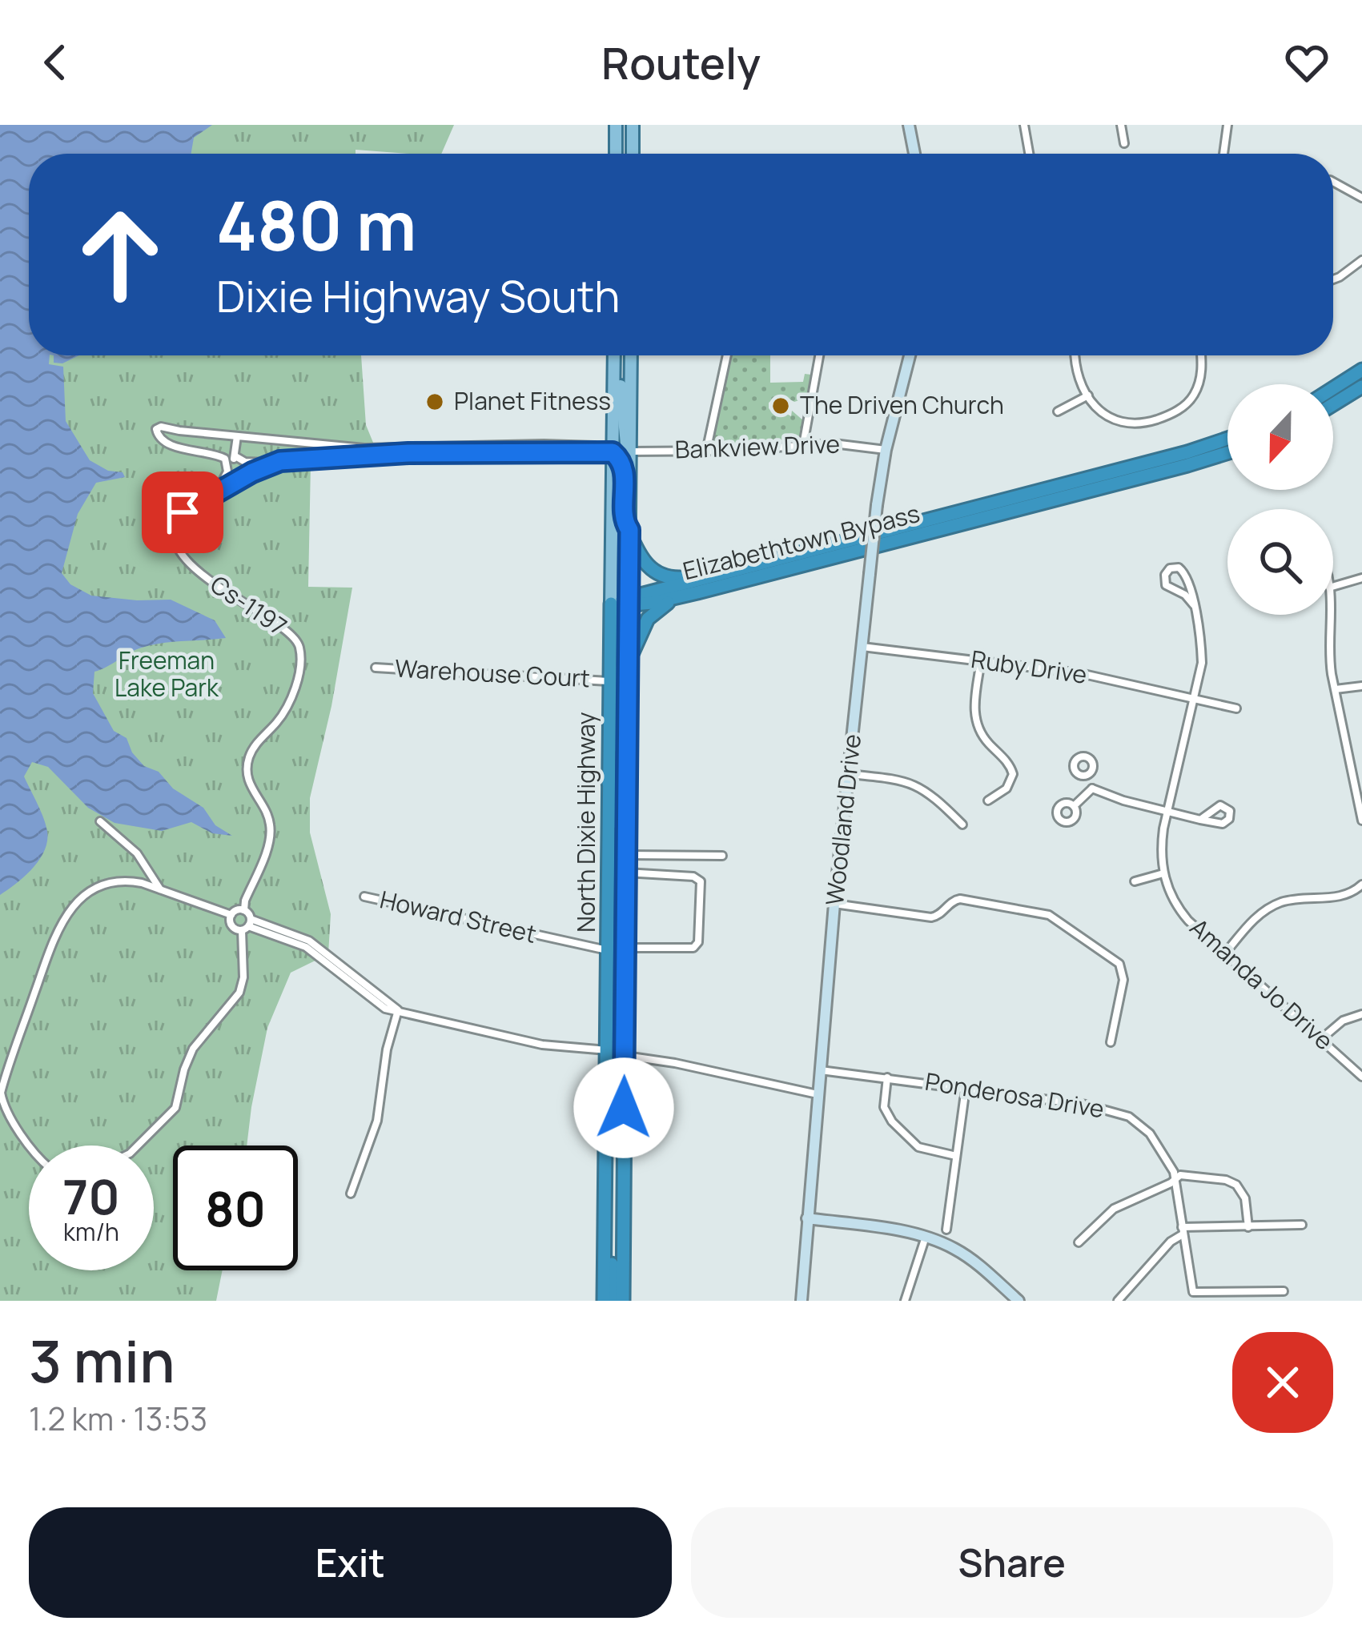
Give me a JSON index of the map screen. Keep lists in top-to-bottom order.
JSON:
{
  "streets": {
    "highway": ["Elizabethtown Bypass", "North Dixie Highway"],
    "street": [
      "Bankview Drive",
      "Cs-1197",
      "Ruby Drive",
      "Warehouse Court",
      "Woodland Drive",
      "Howard Street",
      "Amanda Jo Drive",
      "Ponderosa Drive"
    ]
  },
  "crossings": [
    ["Bankview Drive", "Woodland Drive"],
    ["Elizabethtown Bypass", "North Dixie Highway"],
    ["Ruby Drive", "Woodland Drive"],
    ["Ruby Drive", "Amanda Jo Drive"],
    ["Warehouse Court", "North Dixie Highway"],
    ["Woodland Drive", "Ponderosa Drive"],
    ["North Dixie Highway", "Howard Street"]
  ],
  "parks": ["Freeman Lake Park"],
  "places": ["Planet Fitness", "The Driven Church"],
  "north": "bottom",
  "page": {
    "header": "Routely",
    "turn": ["480 m", "Dixie Highway South"],
    "speed": "70 km/h",
    "limit": "80",
    "heading": ["3 min", "1.2 km · 13:53"],
    "buttons": ["Exit", "Share"]
  }
}
